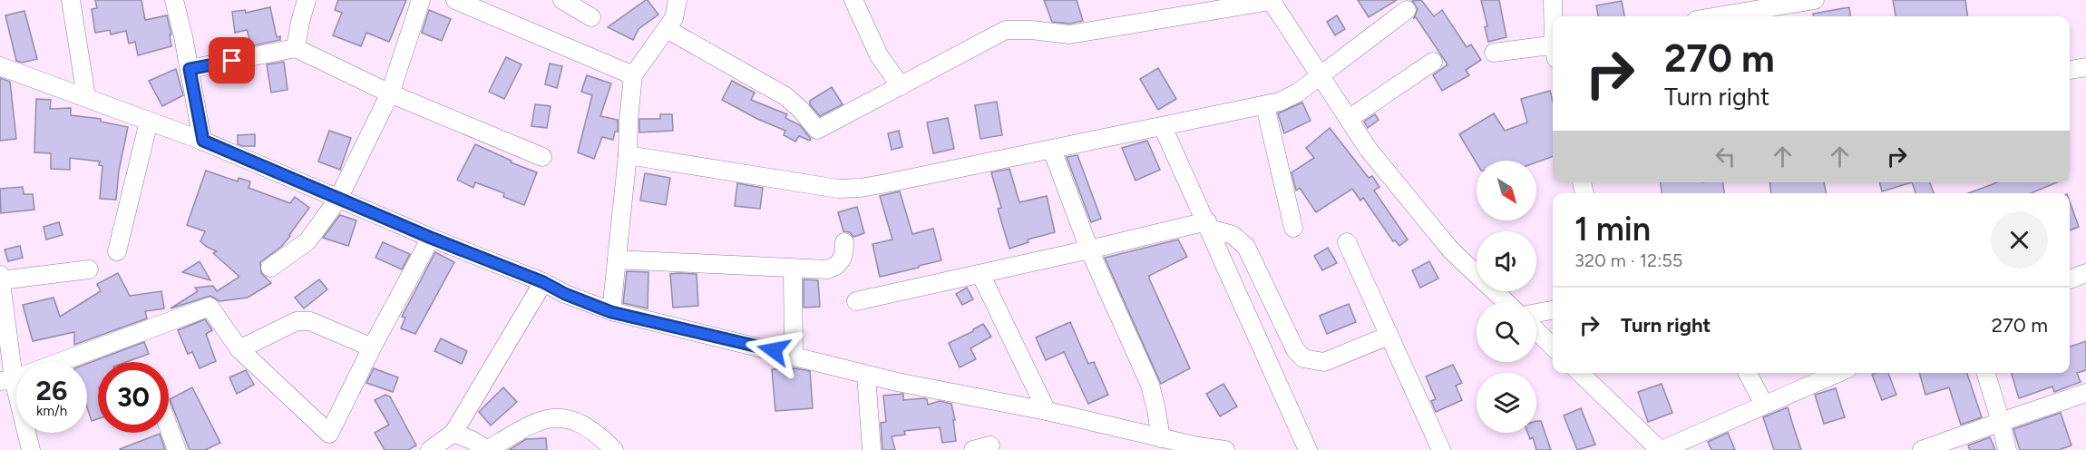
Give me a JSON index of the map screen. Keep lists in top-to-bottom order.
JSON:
{
  "north": "bottom right",
  "page": {
    "turn": ["270 m", "Turn right"],
    "heading": ["1 min", "320 m · 12:55"],
    "list": [
      {
        "name": "Turn right",
        "value": "270 m"
      }
    ],
    "speed": "26 km/h",
    "limit": "30"
  }
}
